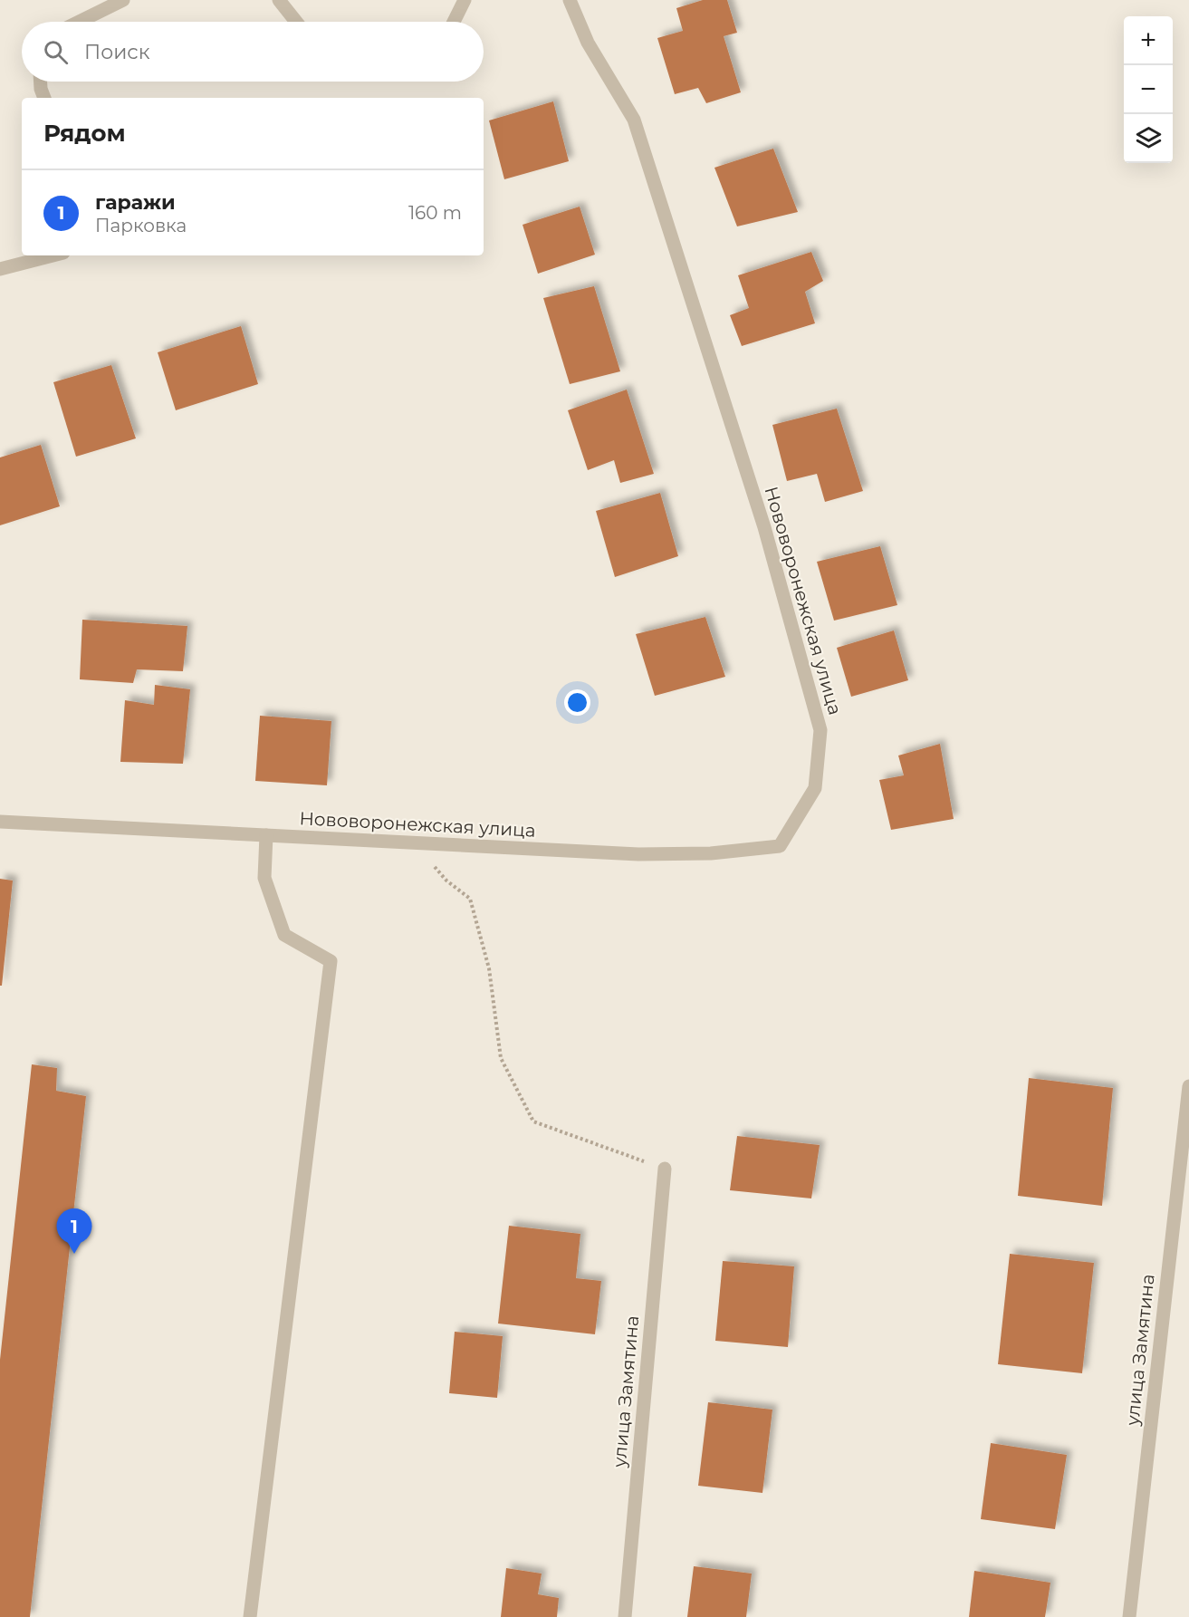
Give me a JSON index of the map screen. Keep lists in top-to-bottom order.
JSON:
{
  "streets": {
    "street": ["Нововоронежская улица", "улица Замятина"]
  },
  "page": {
    "map_buttons": ["+", "−"],
    "search": "Поиск",
    "heading": "Рядом",
    "list": [
      {
        "mark": "1",
        "name": "гаражи",
        "note": "Парковка",
        "value": "160 m"
      }
    ],
    "pins": "1"
  }
}
